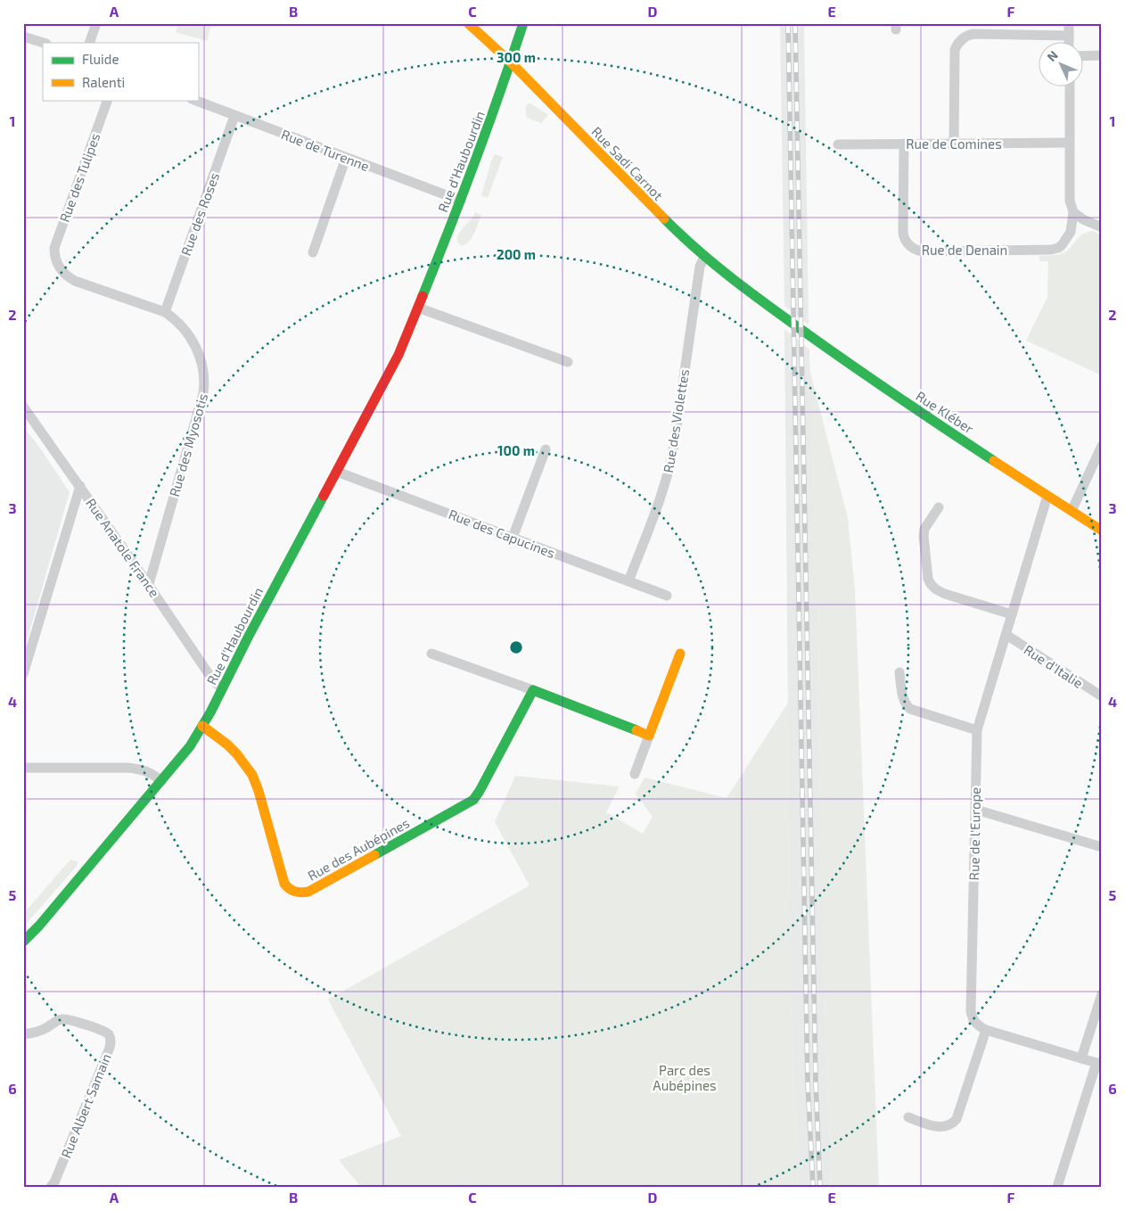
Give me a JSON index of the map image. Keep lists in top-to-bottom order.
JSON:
{
  "streets": {
    "street": [
      "Rue de Comines",
      "Rue de Turenne",
      "Rue d'Haubourdin",
      "Rue Sadi Carnot",
      "Rue des Tulipes",
      "Rue des Roses",
      "Rue de Denain",
      "Rue Kléber",
      "Rue des Violettes",
      "Rue des Myosotis",
      "Rue des Capucines",
      "Rue Anatole France",
      "Rue d'Italie",
      "Rue de l'Europe",
      "Rue des Aubépines",
      "Rue Albert Samain"
    ]
  },
  "crossings": [
    ["Rue de Comines", "Rue de Denain"],
    ["Rue de Turenne", "Rue d'Haubourdin"],
    ["Rue de Turenne", "Rue des Roses"],
    ["Rue d'Haubourdin", "Rue Sadi Carnot"],
    ["Rue d'Haubourdin", "Rue des Capucines"],
    ["Rue d'Haubourdin", "Rue Anatole France"],
    ["Rue d'Haubourdin", "Rue des Aubépines"],
    ["Rue Sadi Carnot", "Rue Kléber"],
    ["Rue Sadi Carnot", "Rue des Violettes"],
    ["Rue des Tulipes", "Rue des Myosotis"],
    ["Rue des Roses", "Rue des Myosotis"],
    ["Rue Kléber", "Rue de l'Europe"],
    ["Rue des Violettes", "Rue des Capucines"],
    ["Rue des Myosotis", "Rue Anatole France"],
    ["Rue d'Italie", "Rue de l'Europe"]
  ],
  "parks": ["Parc des Aubépines"],
  "legend": ["Fluide", "Ralenti"],
  "north": "top left",
  "grid": {
    "columns": [
      "A",
      "B",
      "C",
      "D",
      "E",
      "F"
    ],
    "rows": [
      "1",
      "2",
      "3",
      "4",
      "5",
      "6"
    ]
  },
  "rings": ["300 m", "200 m", "100 m"]
}
